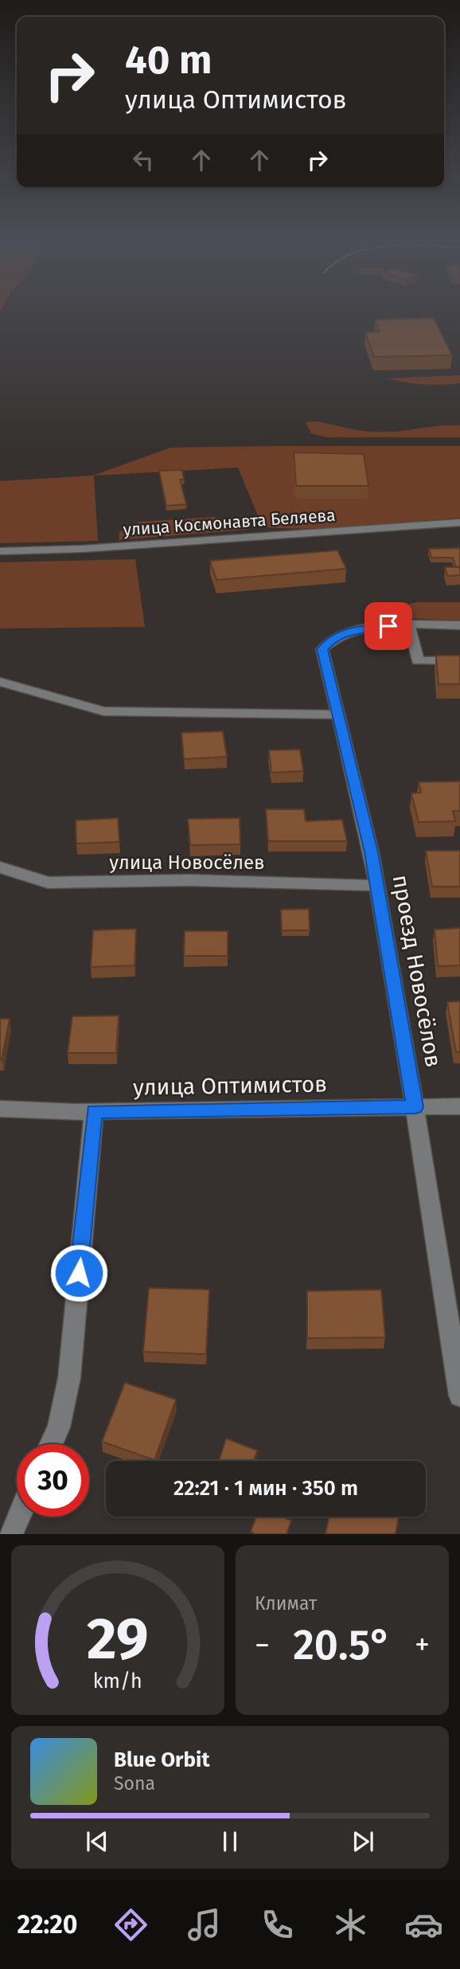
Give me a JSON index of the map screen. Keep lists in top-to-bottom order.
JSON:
{
  "streets": {
    "street": [
      "улица Космонавта Беляева",
      "улица Новосёлев",
      "проезд Новосёлов",
      "улица Оптимистов"
    ]
  },
  "crossings": [
    ["улица Новосёлев", "проезд Новосёлов"],
    ["проезд Новосёлов", "улица Оптимистов"]
  ],
  "page": {
    "turn": ["40 m", "улица Оптимистов"],
    "limit": "30",
    "trip": "22:21 · 1 мин · 350 m",
    "tile": "Климат",
    "heat": ["−", "20.5°", "+"],
    "song": ["Blue Orbit", "Sona"],
    "tabs": "22:20",
    "gauge": ["29", "km/h"]
  }
}
